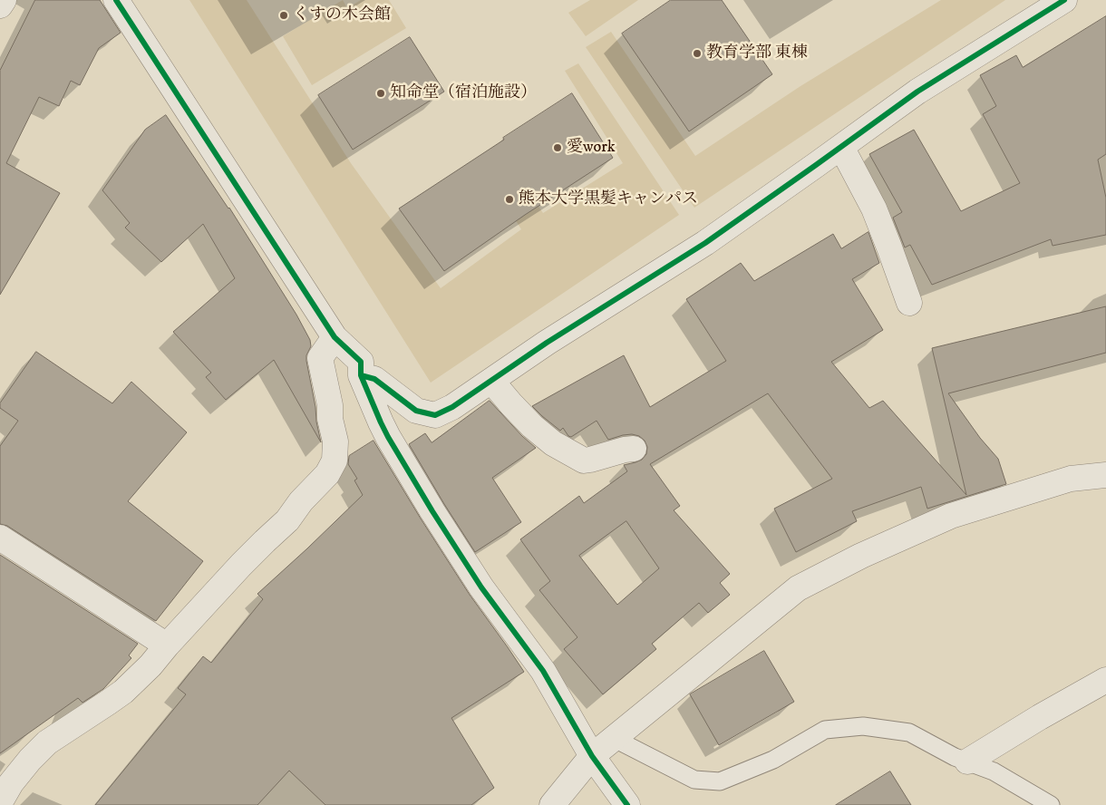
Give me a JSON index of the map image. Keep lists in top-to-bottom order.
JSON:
{
  "places": [
    "くすの木会館",
    "教育学部 東棟",
    "知命堂（宿泊施設）",
    "愛work",
    "熊本大学黒髪キャンパス"
  ]
}
